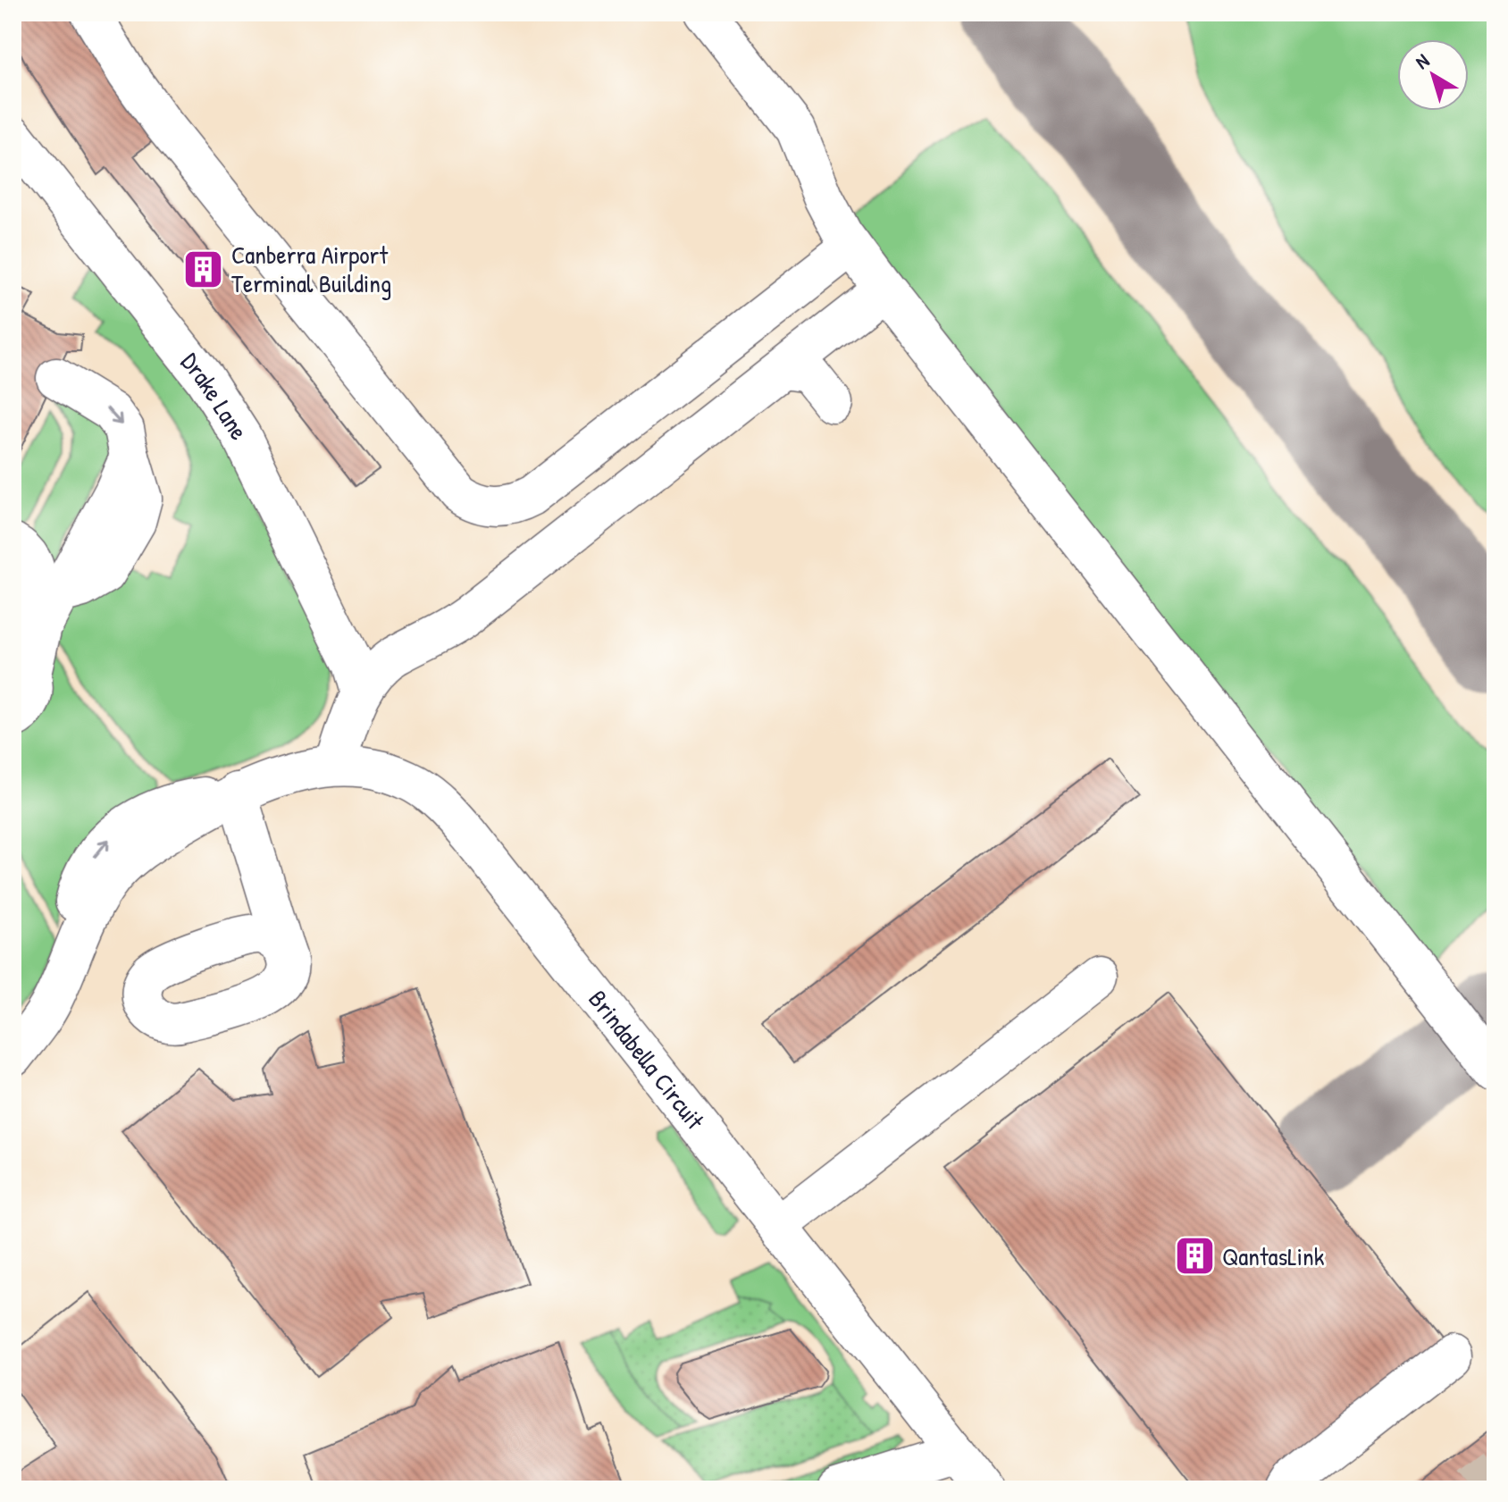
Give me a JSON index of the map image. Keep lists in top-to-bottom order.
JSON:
{
  "streets": {
    "street": ["Drake Lane", "Brindabella Circuit"]
  },
  "places": {
    "building": ["Canberra Airport Terminal Building", "QantasLink"]
  },
  "north": "top left"
}
